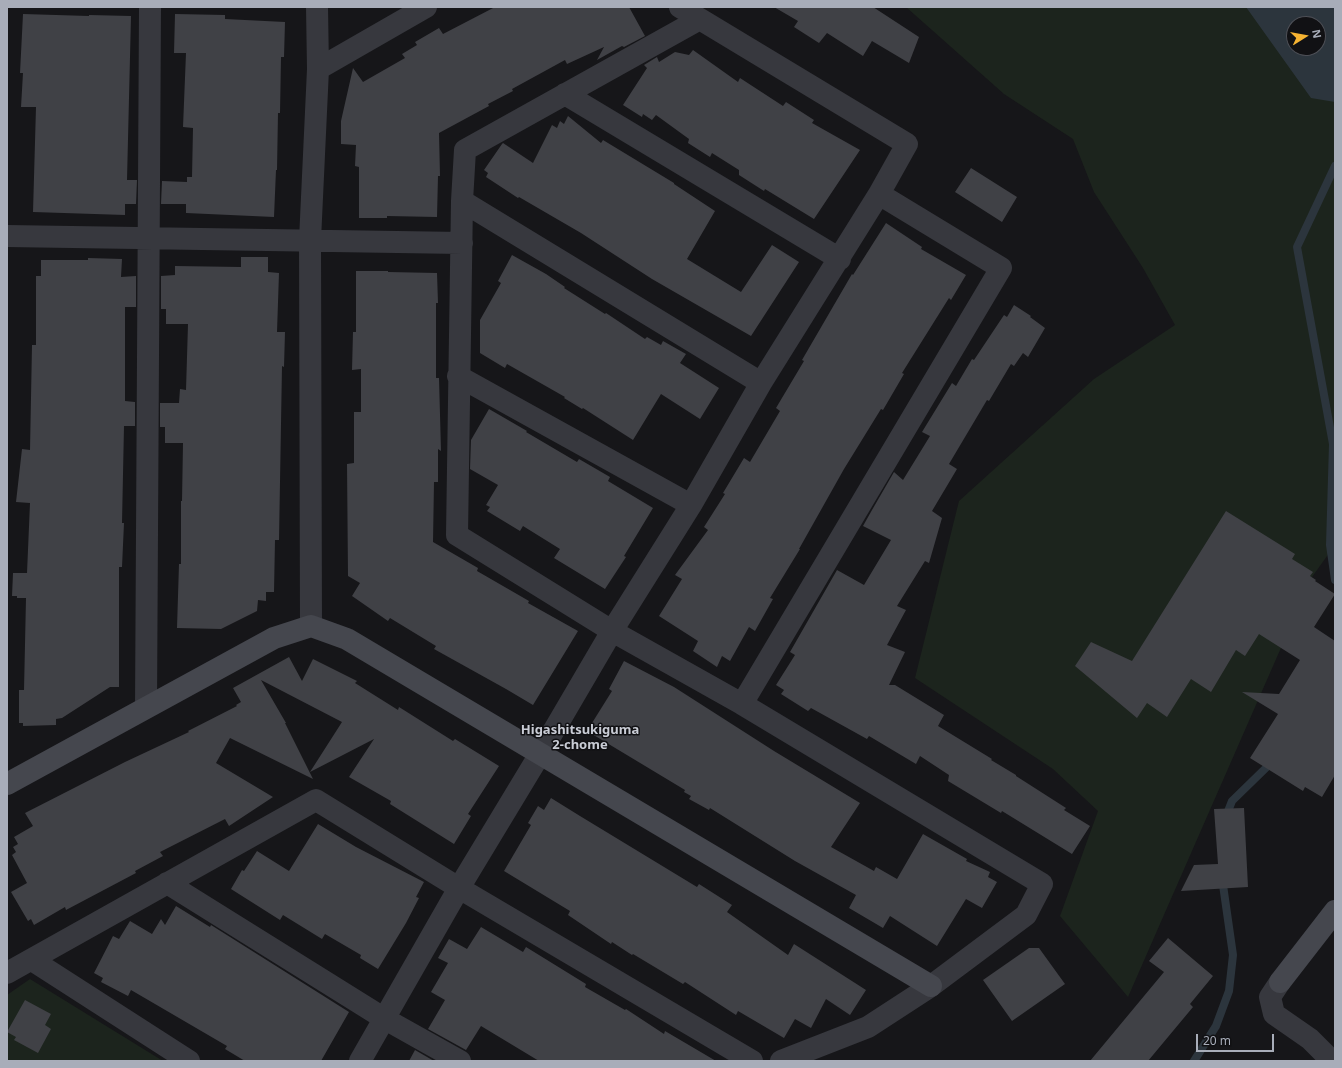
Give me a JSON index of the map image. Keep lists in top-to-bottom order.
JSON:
{
  "districts": ["Higashitsukiguma 2-chome"],
  "scale_bar": "20 m",
  "north": "right"
}
